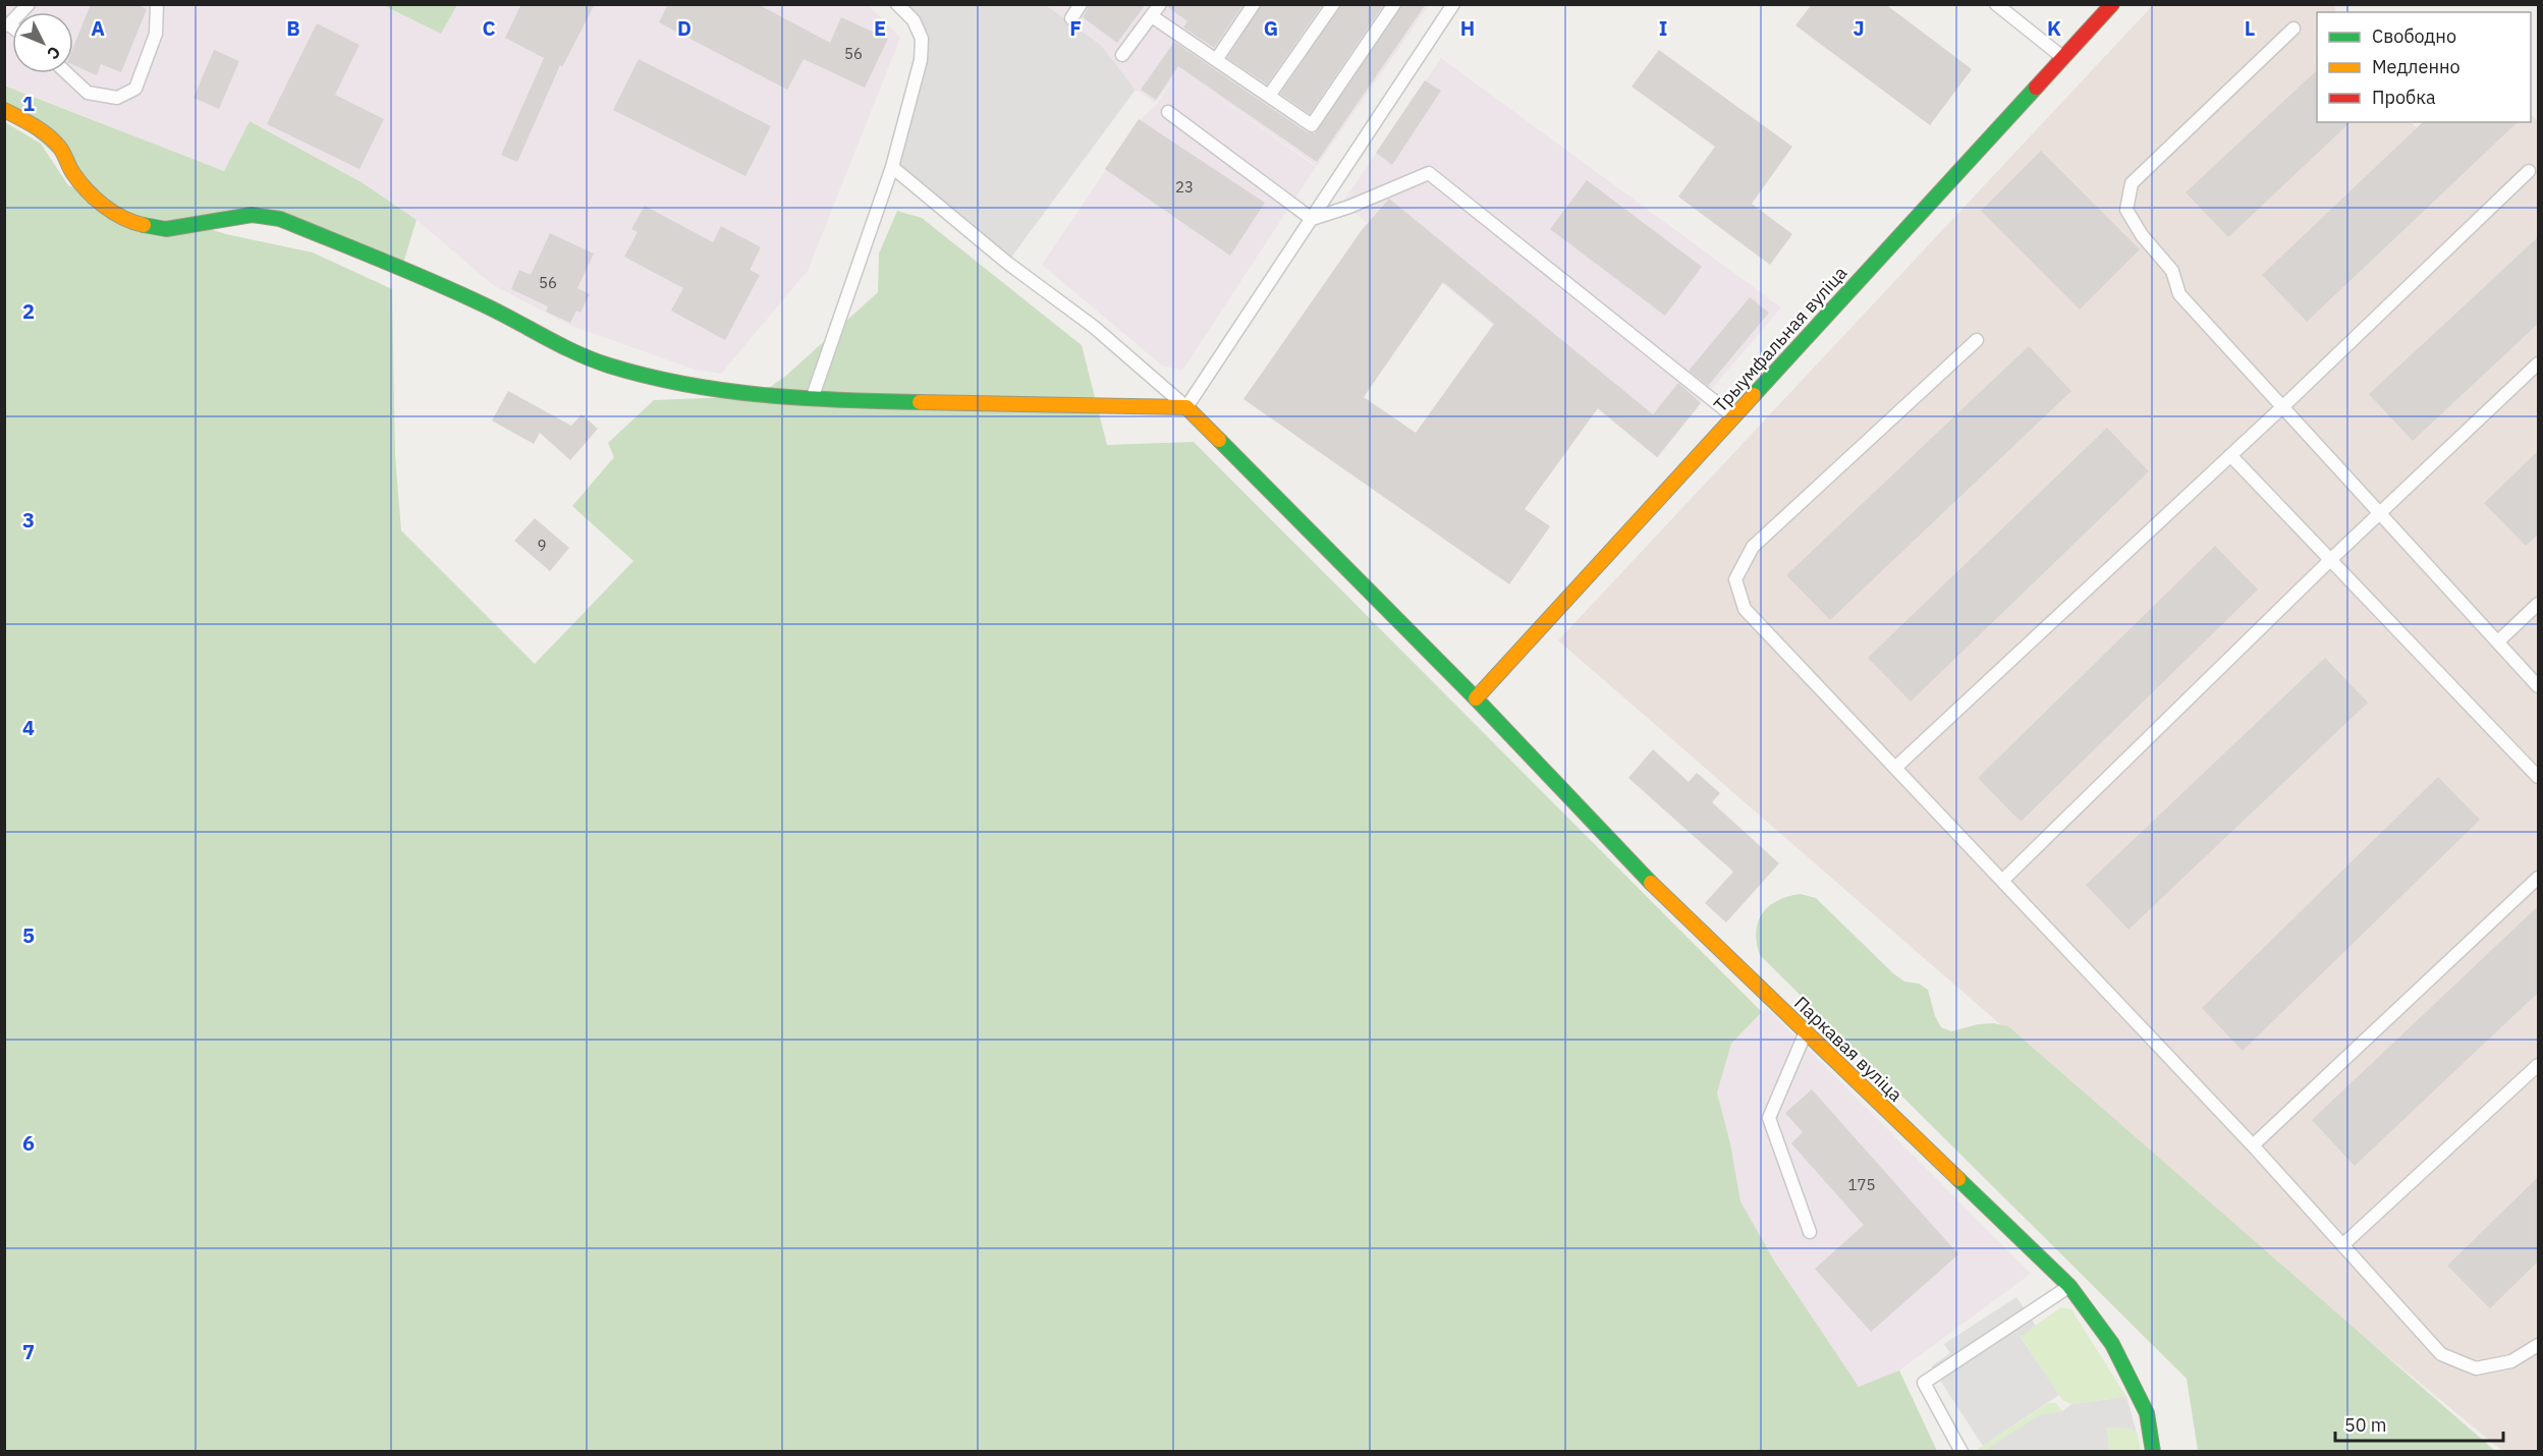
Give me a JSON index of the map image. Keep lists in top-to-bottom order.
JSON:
{
  "streets": {
    "street": ["Трыумфальная вуліца", "Паркавая вуліца"]
  },
  "crossings": [
    ["Трыумфальная вуліца", "Паркавая вуліца"]
  ],
  "house_numbers": [
    "56",
    "23",
    "56",
    "9",
    "175"
  ],
  "legend": ["Свободно", "Медленно", "Пробка"],
  "scale_bar": "50 m",
  "north": "bottom right",
  "grid": {
    "columns": [
      "A",
      "B",
      "C",
      "D",
      "E",
      "F",
      "G",
      "H",
      "I",
      "J",
      "K",
      "L"
    ],
    "rows": [
      "1",
      "2",
      "3",
      "4",
      "5",
      "6",
      "7"
    ]
  }
}
